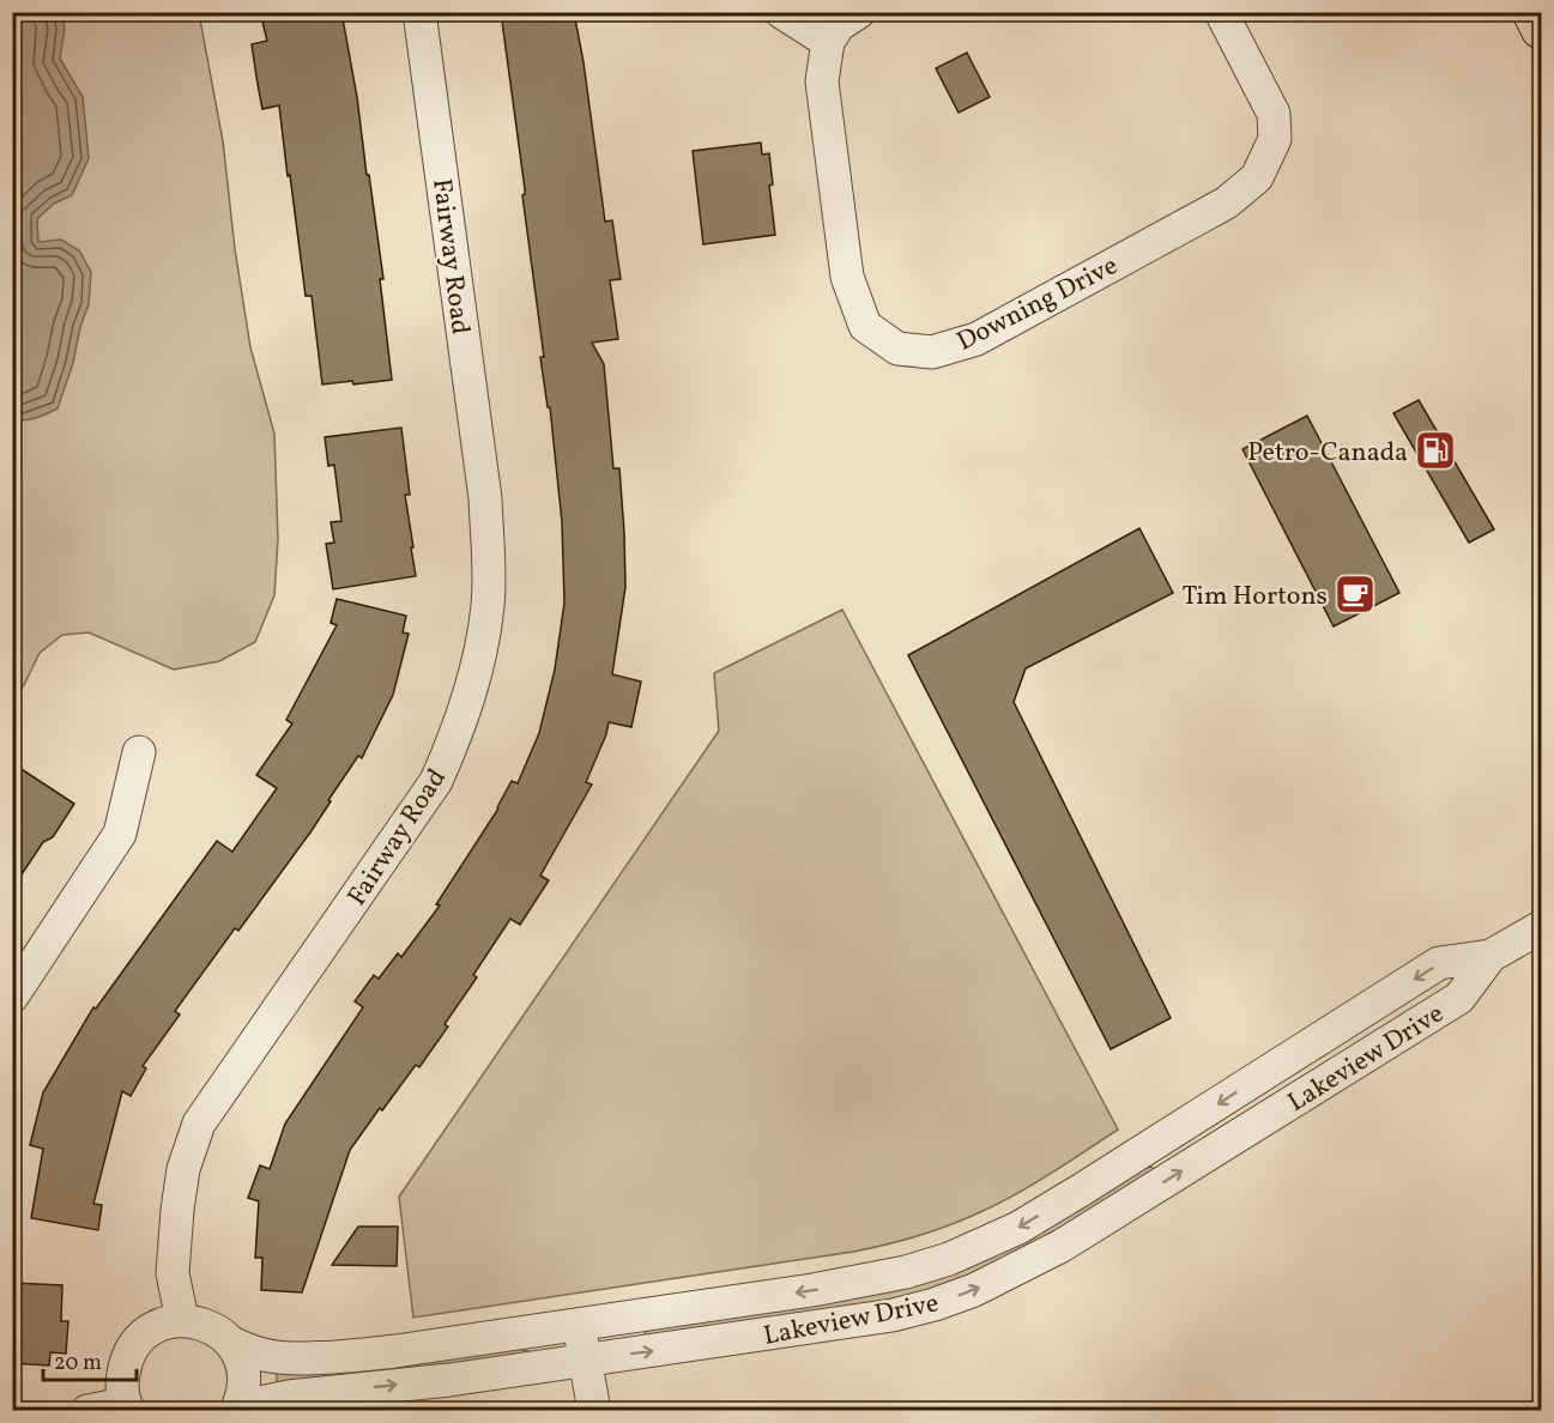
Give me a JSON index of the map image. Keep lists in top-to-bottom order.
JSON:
{
  "streets": {
    "street": ["Fairway Road", "Downing Drive", "Lakeview Drive"]
  },
  "crossings": [
    ["Fairway Road", "Lakeview Drive"]
  ],
  "places": {
    "fuel station": ["Petro-Canada"],
    "cafe": ["Tim Hortons"]
  },
  "scale_bar": "20 m"
}
